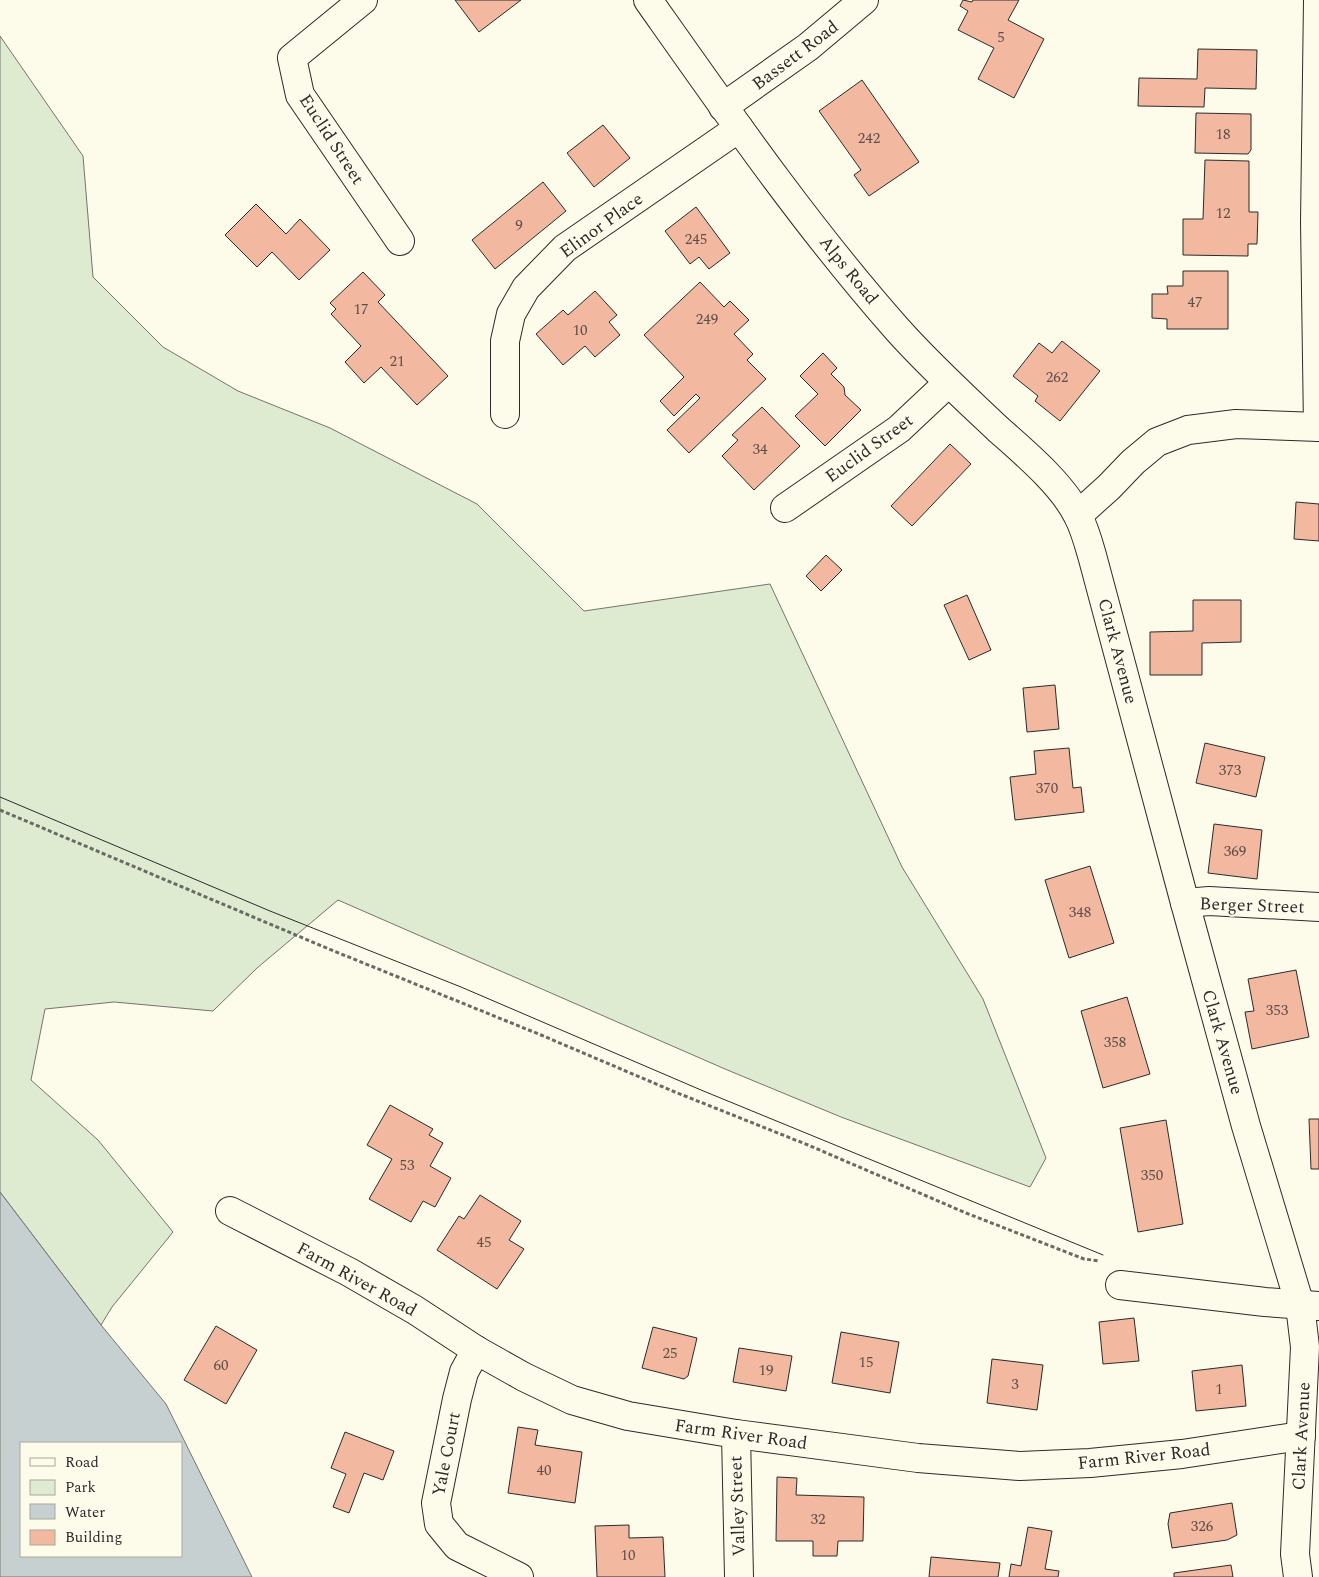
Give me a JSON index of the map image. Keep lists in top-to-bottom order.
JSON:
{
  "streets": {
    "street": [
      "Bassett Road",
      "Euclid Street",
      "Elinor Place",
      "Alps Road",
      "Clark Avenue",
      "Berger Street",
      "Farm River Road",
      "Yale Court",
      "Valley Street"
    ]
  },
  "crossings": [
    ["Bassett Road", "Elinor Place"],
    ["Bassett Road", "Alps Road"],
    ["Euclid Street", "Alps Road"],
    ["Elinor Place", "Alps Road"],
    ["Alps Road", "Clark Avenue"],
    ["Clark Avenue", "Berger Street"],
    ["Clark Avenue", "Farm River Road"],
    ["Farm River Road", "Yale Court"],
    ["Farm River Road", "Valley Street"]
  ],
  "house_numbers": [
    "5",
    "18",
    "242",
    "12",
    "9",
    "245",
    "47",
    "17",
    "249",
    "10",
    "21",
    "262",
    "34",
    "373",
    "370",
    "369",
    "348",
    "353",
    "358",
    "53",
    "350",
    "45",
    "25",
    "15",
    "60",
    "19",
    "3",
    "1",
    "40",
    "32",
    "326",
    "10"
  ],
  "legend": [
    "Road",
    "Park",
    "Water",
    "Building"
  ]
}
